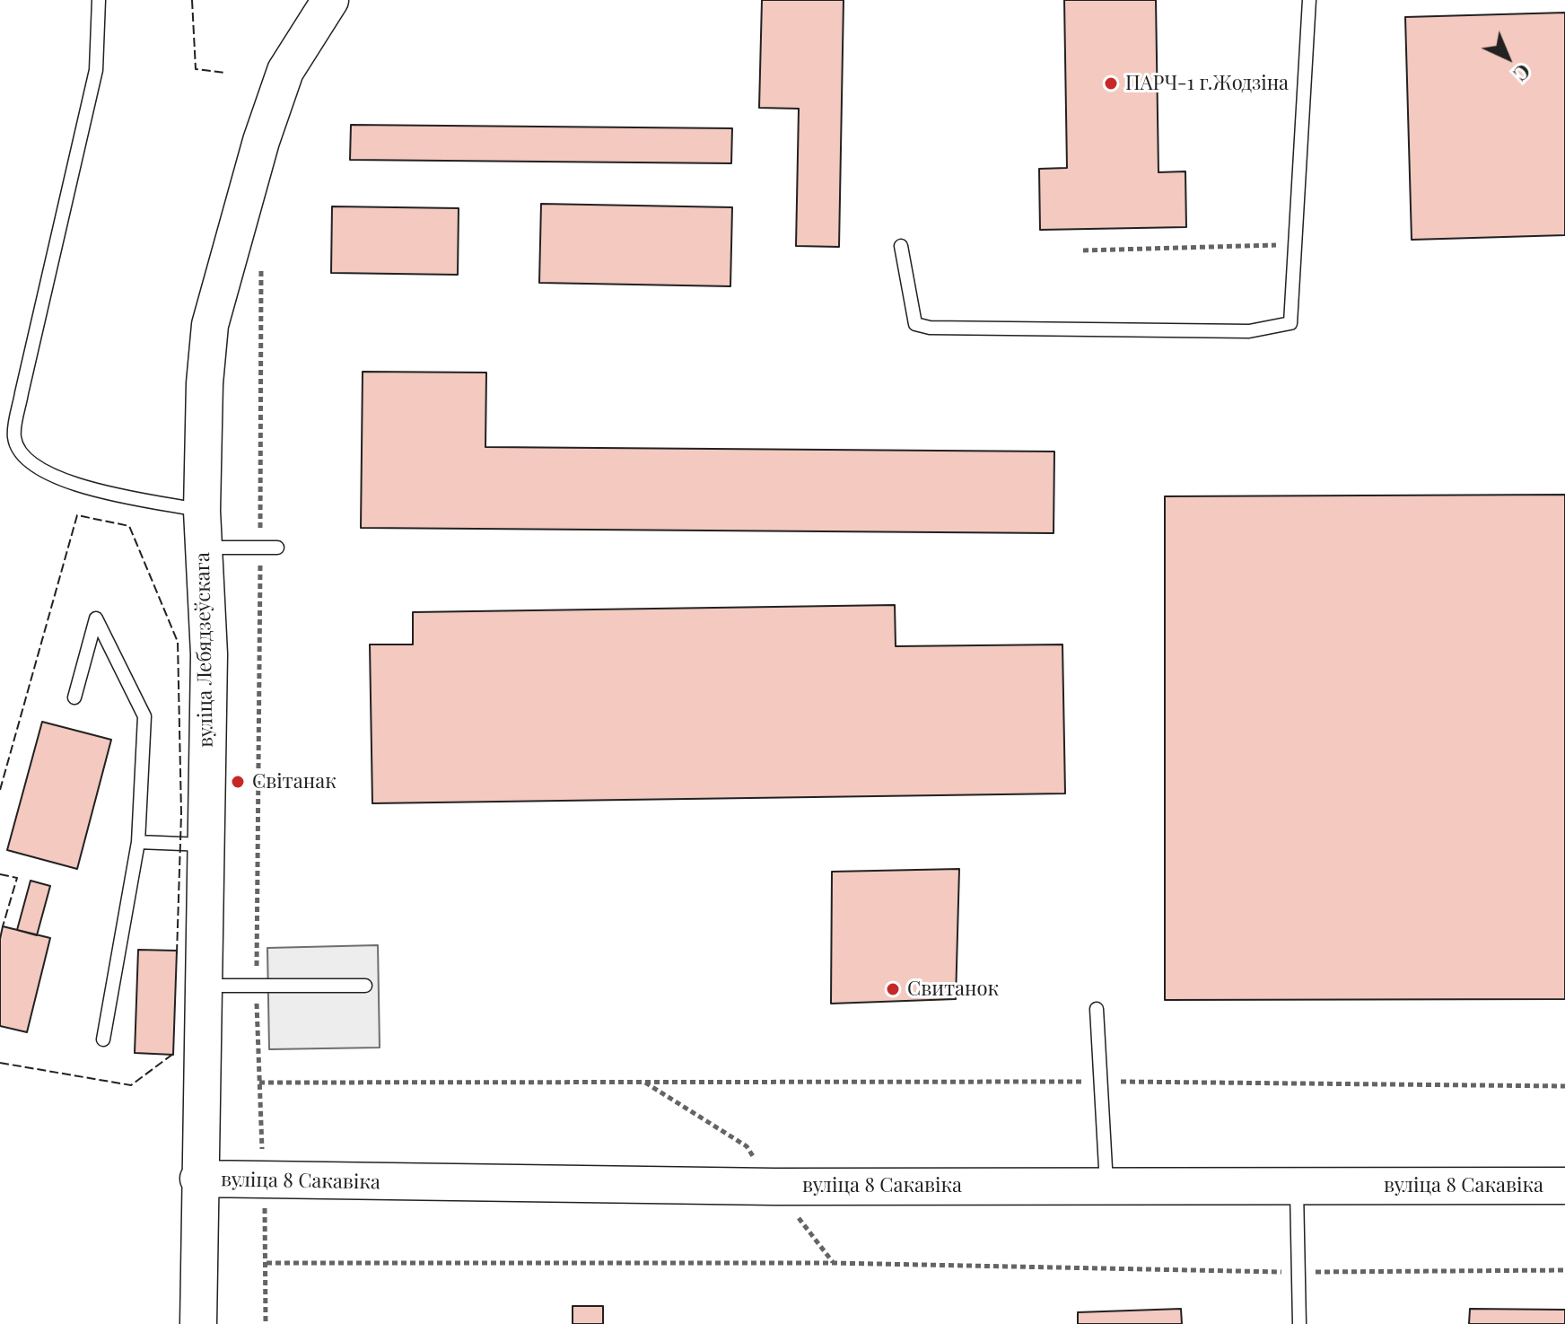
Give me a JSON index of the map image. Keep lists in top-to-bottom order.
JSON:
{
  "streets": {
    "main road": ["вуліца Лебядзеўскага", "вуліца 8 Сакавіка"]
  },
  "crossings": [
    ["вуліца Лебядзеўскага", "вуліца 8 Сакавіка"]
  ],
  "places": ["ПАРЧ-1 г.Жодзіна", "Світанак", "Свитанок"],
  "north": "bottom right"
}
